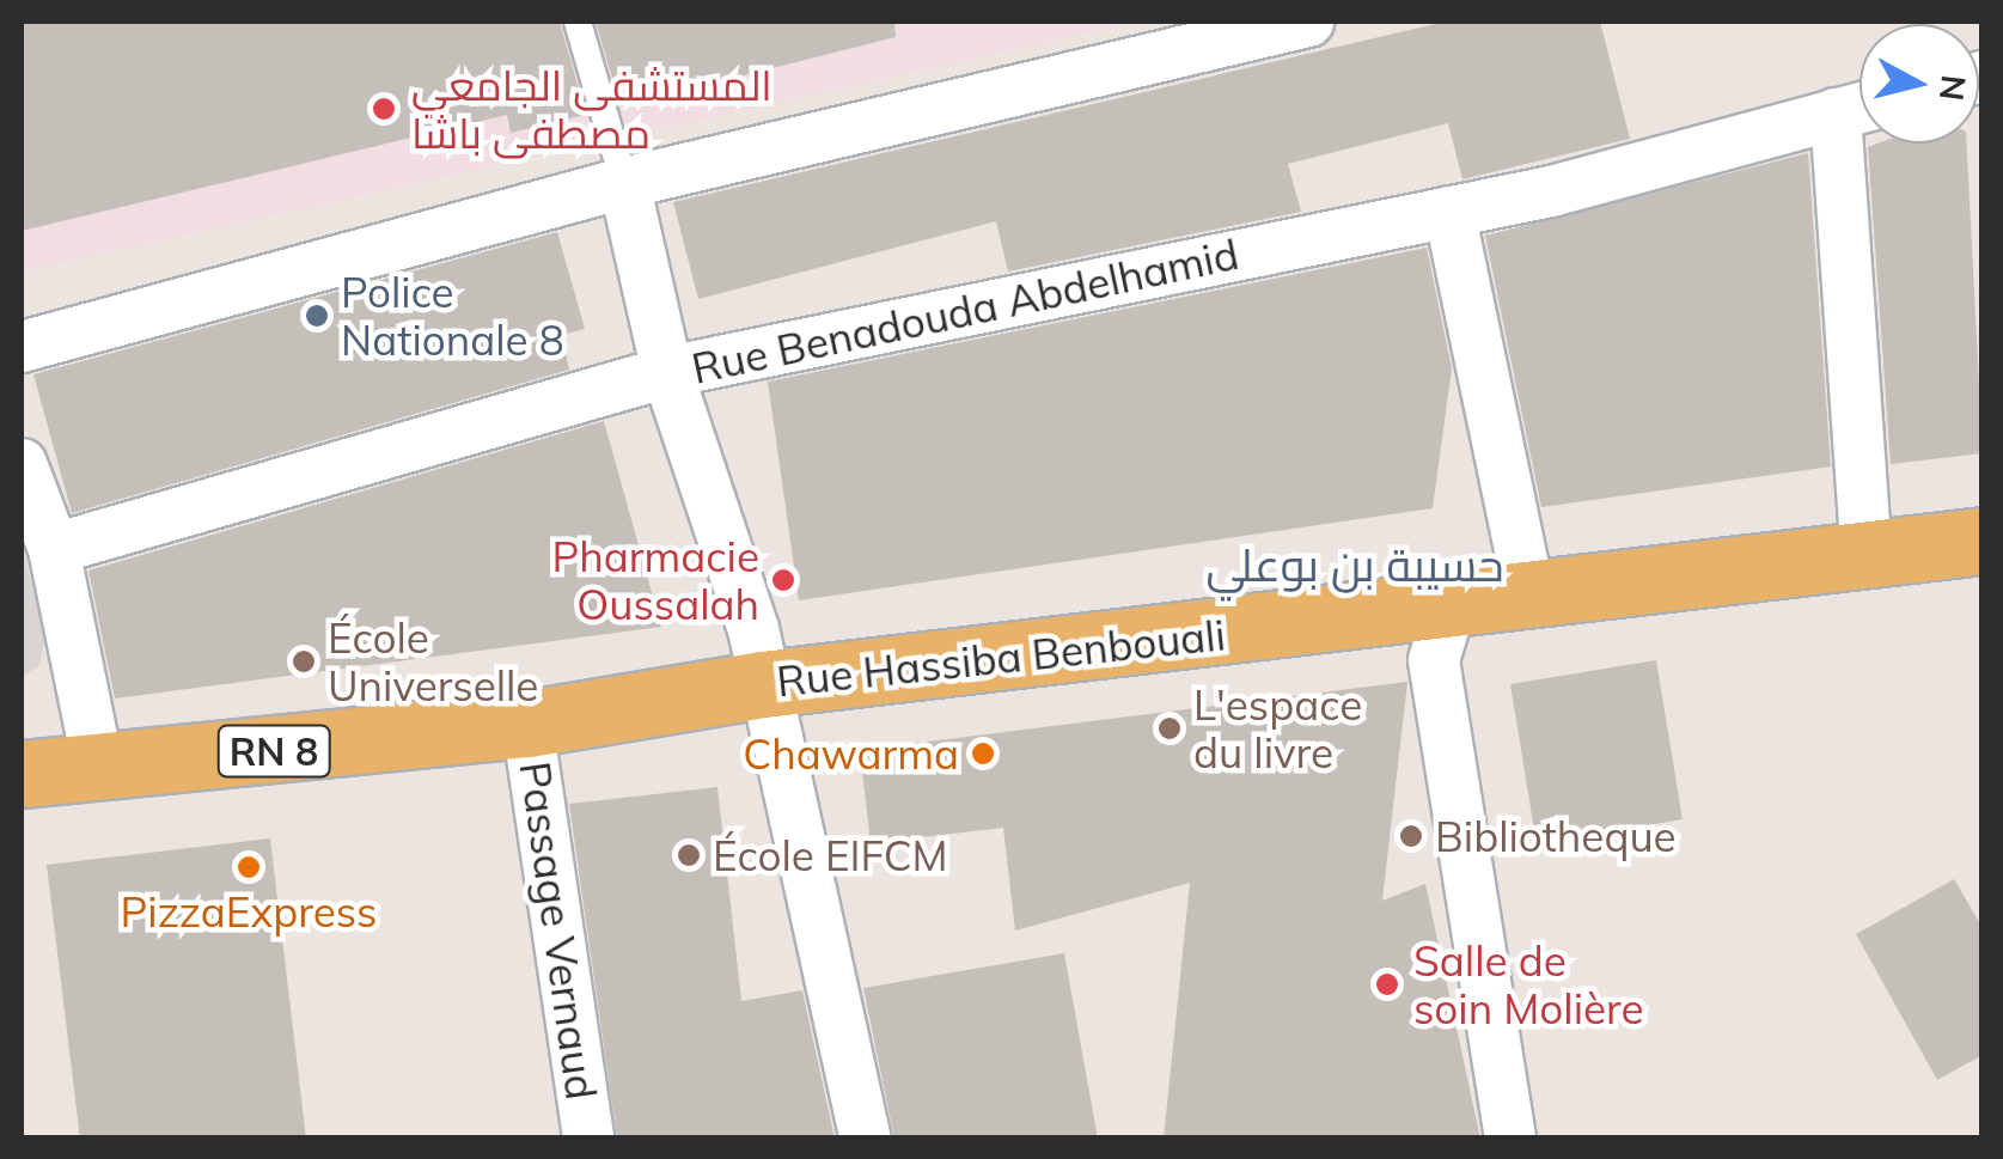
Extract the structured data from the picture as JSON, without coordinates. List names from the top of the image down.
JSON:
{
  "streets": {
    "main road": ["Rue Hassiba Benbouali", "RN 8"],
    "street": ["Rue Benadouda Abdelhamid", "Passage Vernaud"]
  },
  "crossings": [
    ["Rue Hassiba Benbouali", "Passage Vernaud"]
  ],
  "districts": ["حسيبة بن بوعلي"],
  "places": [
    "المستشفى الجامعي مصطفى باشا",
    "Police Nationale 8",
    "Pharmacie Oussalah",
    "École Universelle",
    "L'espace du livre",
    "Chawarma",
    "Bibliotheque",
    "École EIFCM",
    "PizzaExpress",
    "Salle de soin Molière"
  ],
  "north": "right"
}
